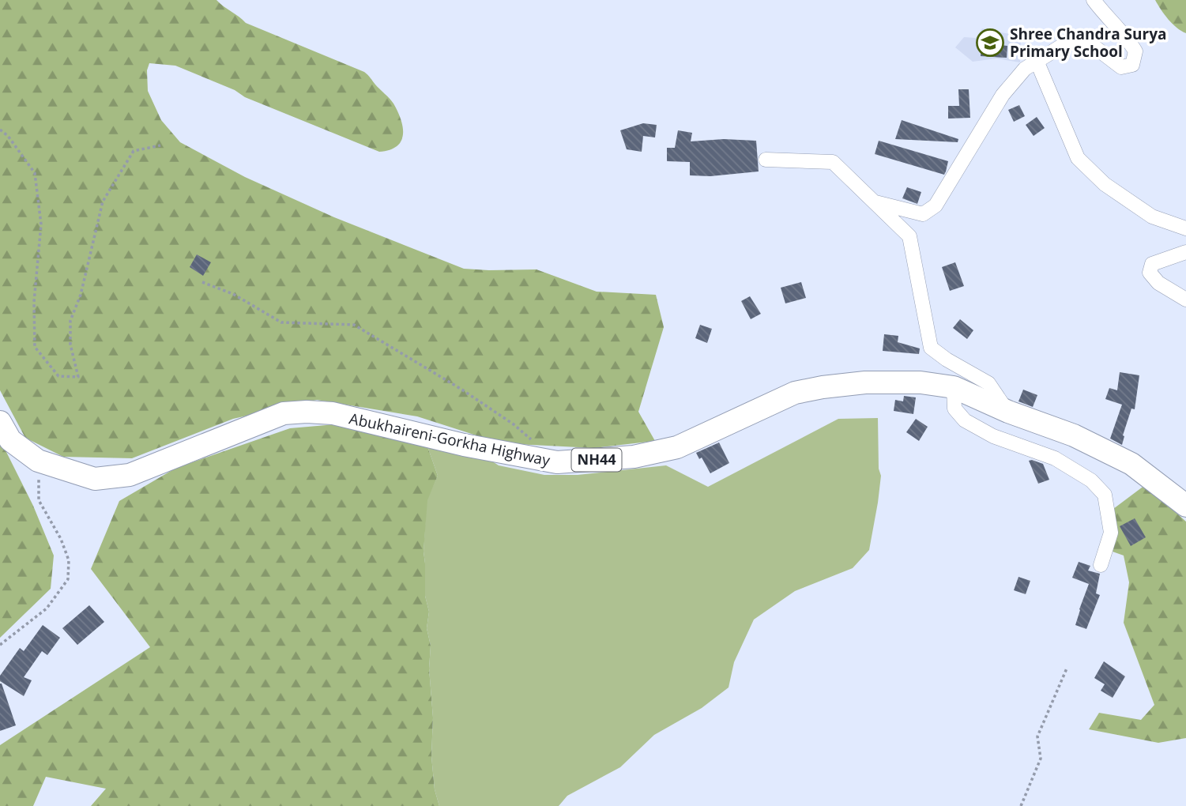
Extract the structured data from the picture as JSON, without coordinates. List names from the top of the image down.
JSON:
{
  "streets": {
    "main road": ["Abukhaireni-Gorkha Highway", "NH44"]
  },
  "places": {
    "school or university": ["Shree Chandra Surya Primary School"]
  }
}
